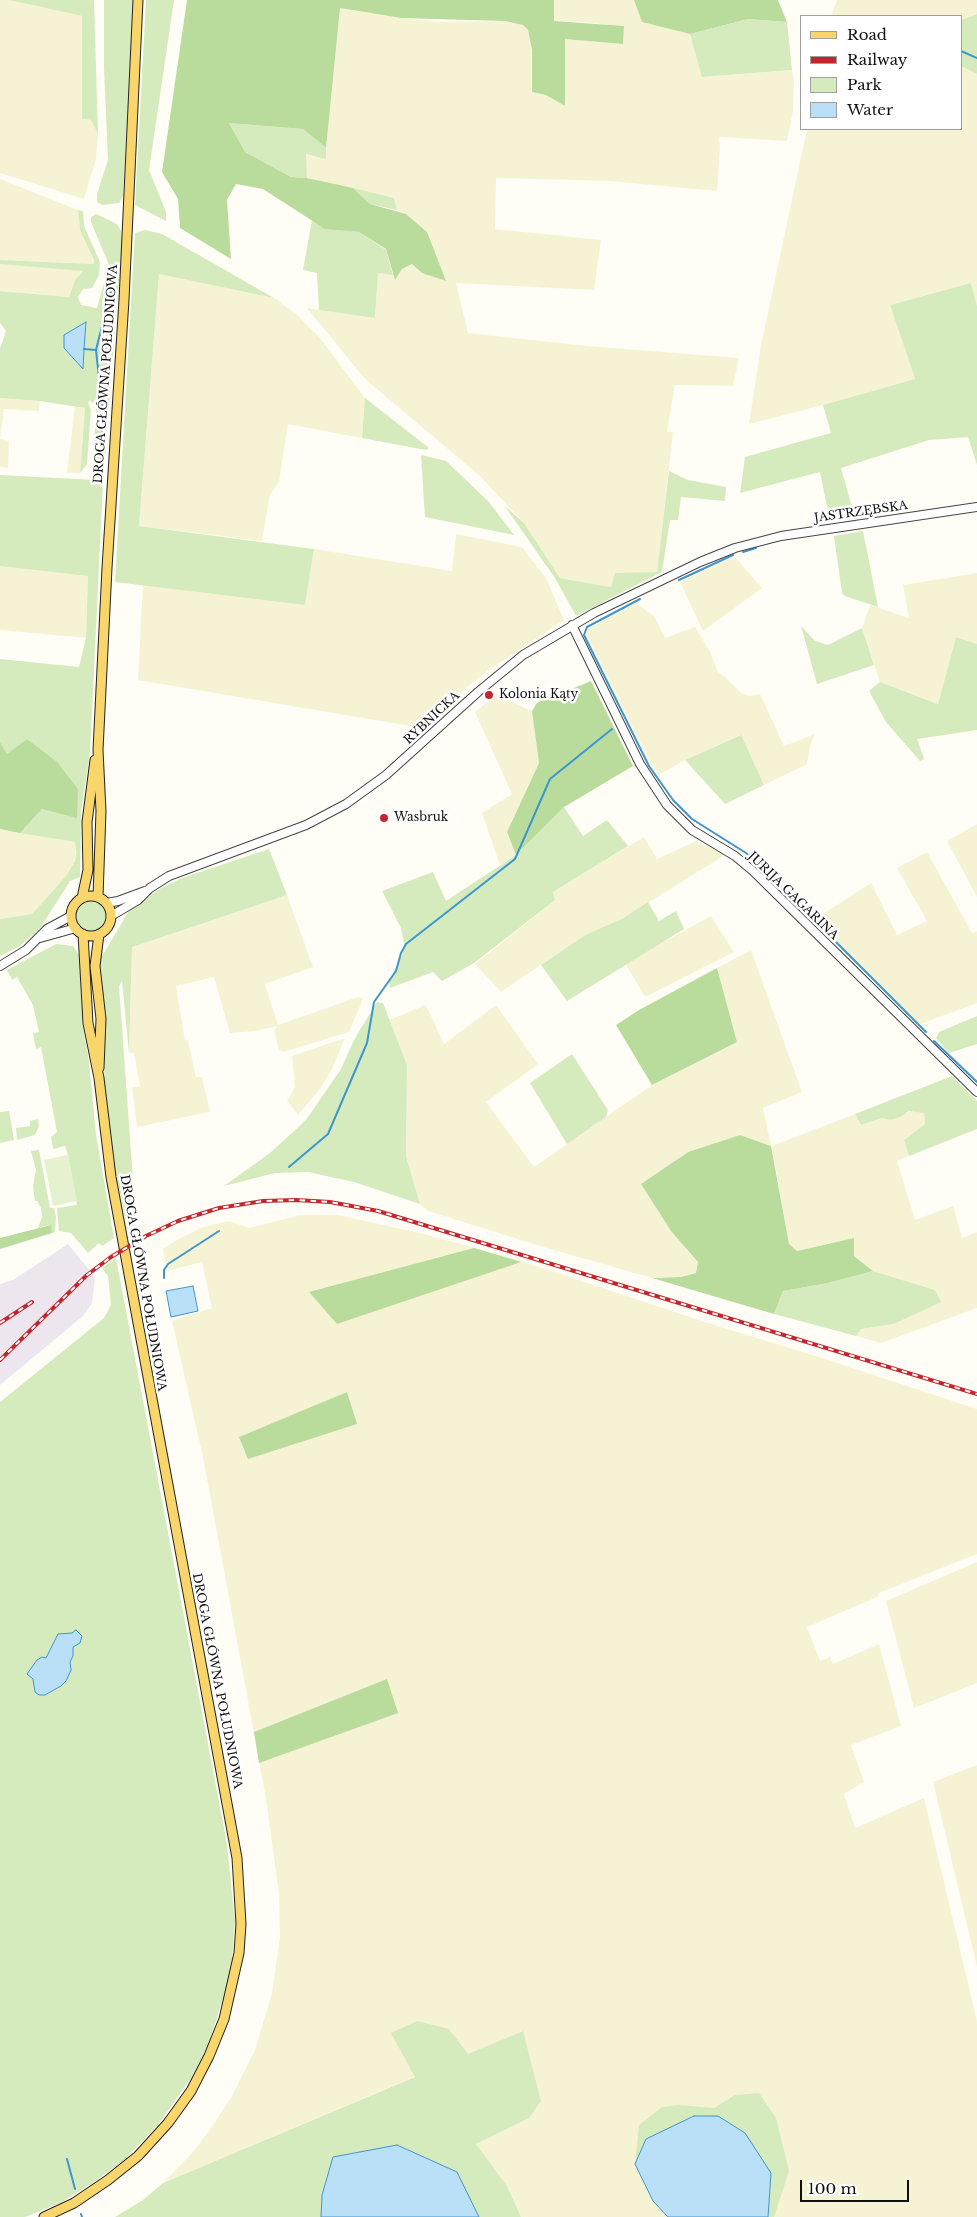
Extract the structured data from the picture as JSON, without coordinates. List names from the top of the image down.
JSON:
{
  "streets": {
    "main road": ["DROGA GŁÓWNA POŁUDNIOWA"],
    "street": ["JASTRZĘBSKA", "RYBNICKA", "JURIJA GAGARINA"]
  },
  "crossings": [
    ["DROGA GŁÓWNA POŁUDNIOWA", "RYBNICKA"],
    ["JASTRZĘBSKA", "RYBNICKA"],
    ["RYBNICKA", "JURIJA GAGARINA"]
  ],
  "places": ["Kolonia Kąty", "Wasbruk"],
  "legend": [
    "Road",
    "Railway",
    "Park",
    "Water"
  ],
  "scale_bar": "100 m"
}
